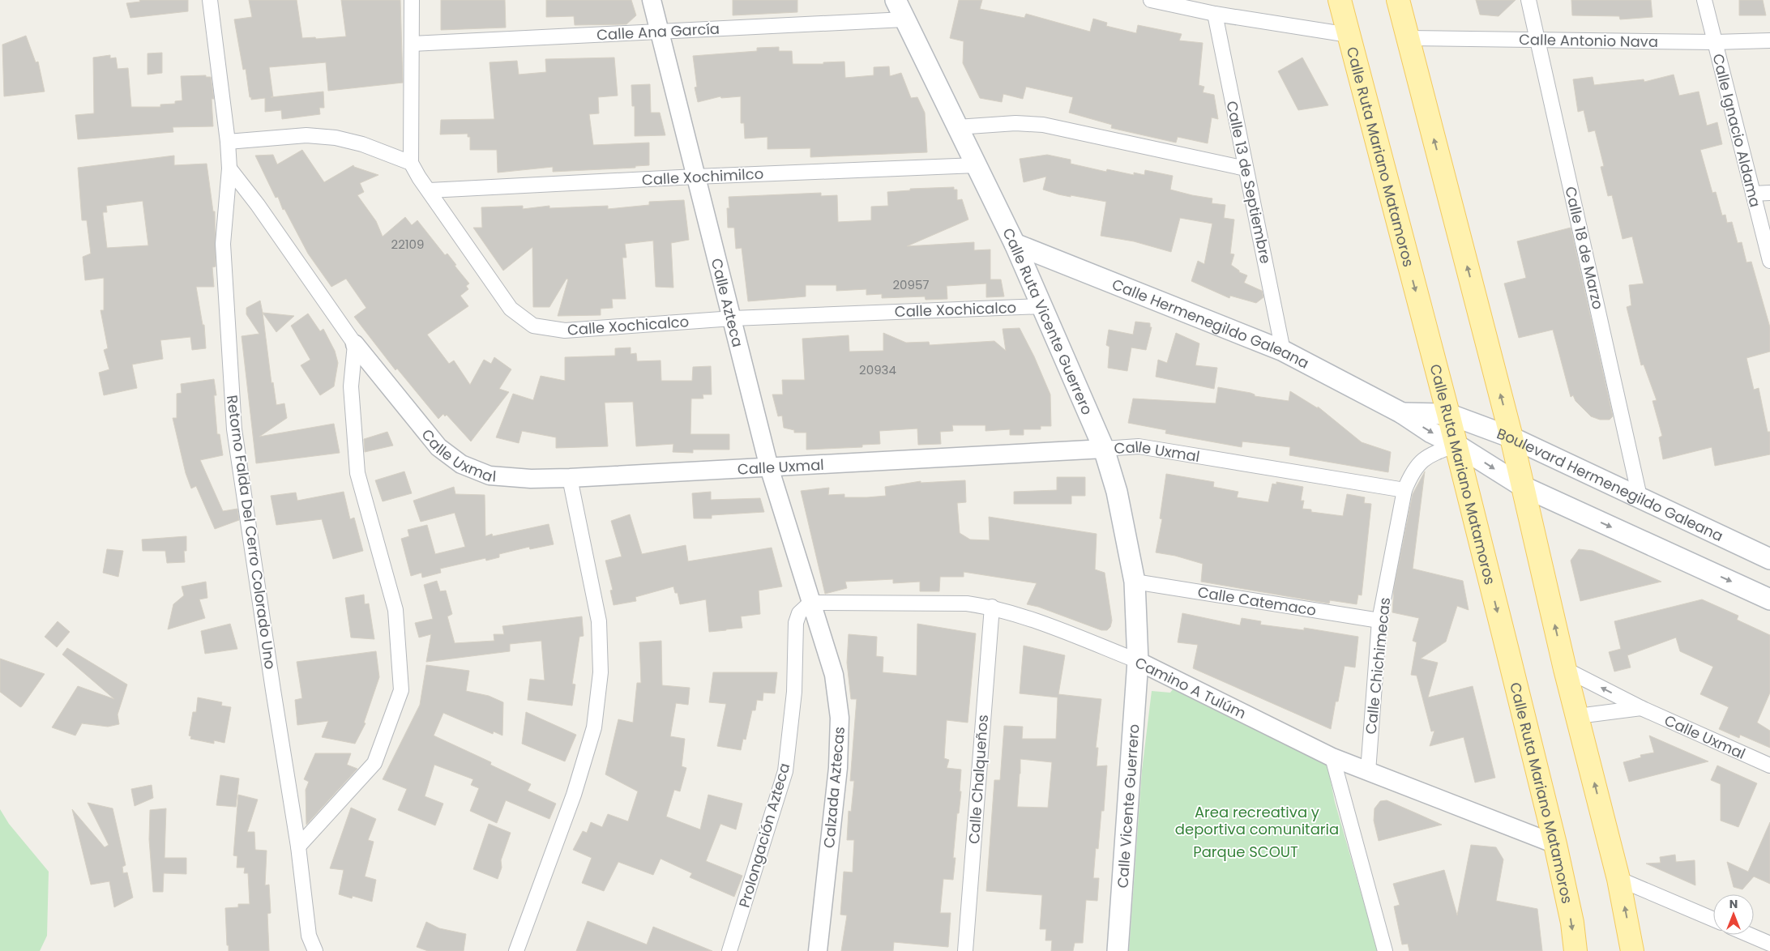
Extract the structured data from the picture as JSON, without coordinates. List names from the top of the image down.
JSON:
{
  "streets": {
    "main road": [
      "Calle Ruta Mariano Matamoros",
      "Calle Ruta Vicente Guerrero",
      "Calle Hermenegildo Galeana",
      "Boulevard Hermenegildo Galeana",
      "Calle Vicente Guerrero"
    ],
    "street": [
      "Calle Ana García",
      "Calle Antonio Nava",
      "Calle Ignacio Aldama",
      "Calle Xochimilco",
      "Calle 13 de Septiembre",
      "Calle 18 de Marzo",
      "Calle Azteca",
      "Calle Xochicalco",
      "Calle Uxmal",
      "Retorno Falda Del Cerro Colorado Uno",
      "Calle Catemaco",
      "Calle Chichimecas",
      "Camino A Tulúm",
      "Calle Chalqueños",
      "Calzada Aztecas",
      "Prolongación Azteca"
    ]
  },
  "crossings": [
    ["Calle Ana García", "Calle Azteca"],
    ["Calle Ana García", "Calle Ruta Vicente Guerrero"],
    ["Calle Antonio Nava", "Calle Ignacio Aldama"],
    ["Calle Antonio Nava", "Calle 18 de Marzo"],
    ["Calle Ruta Mariano Matamoros", "Calle Hermenegildo Galeana"],
    ["Calle Ruta Mariano Matamoros", "Boulevard Hermenegildo Galeana"],
    ["Calle Ruta Mariano Matamoros", "Camino A Tulúm"],
    ["Calle Xochimilco", "Calle Azteca"],
    ["Calle Xochimilco", "Calle Xochicalco"],
    ["Calle Xochimilco", "Calle Ruta Vicente Guerrero"],
    ["Calle 13 de Septiembre", "Calle Hermenegildo Galeana"],
    ["Calle 18 de Marzo", "Boulevard Hermenegildo Galeana"],
    ["Calle Azteca", "Calle Xochicalco"],
    ["Calle Azteca", "Calle Uxmal"],
    ["Calle Azteca", "Camino A Tulúm"],
    ["Calle Azteca", "Calzada Aztecas"],
    ["Calle Azteca", "Prolongación Azteca"],
    ["Calle Xochicalco", "Calle Ruta Vicente Guerrero"],
    ["Calle Ruta Vicente Guerrero", "Calle Hermenegildo Galeana"],
    ["Calle Ruta Vicente Guerrero", "Calle Uxmal"],
    ["Calle Ruta Vicente Guerrero", "Calle Catemaco"],
    ["Calle Ruta Vicente Guerrero", "Camino A Tulúm"],
    ["Calle Ruta Vicente Guerrero", "Calle Vicente Guerrero"],
    ["Calle Hermenegildo Galeana", "Boulevard Hermenegildo Galeana"],
    ["Calle Uxmal", "Retorno Falda Del Cerro Colorado Uno"],
    ["Calle Uxmal", "Calle Chichimecas"],
    ["Calle Catemaco", "Calle Chichimecas"],
    ["Calle Chichimecas", "Camino A Tulúm"],
    ["Camino A Tulúm", "Calle Chalqueños"],
    ["Camino A Tulúm", "Calzada Aztecas"],
    ["Camino A Tulúm", "Calle Vicente Guerrero"],
    ["Camino A Tulúm", "Prolongación Azteca"],
    ["Calzada Aztecas", "Prolongación Azteca"]
  ],
  "parks": ["Area recreativa y deportiva comunitaria", "Parque SCOUT"],
  "house_numbers": ["22109", "20957", "20934"],
  "north": "top"
}
